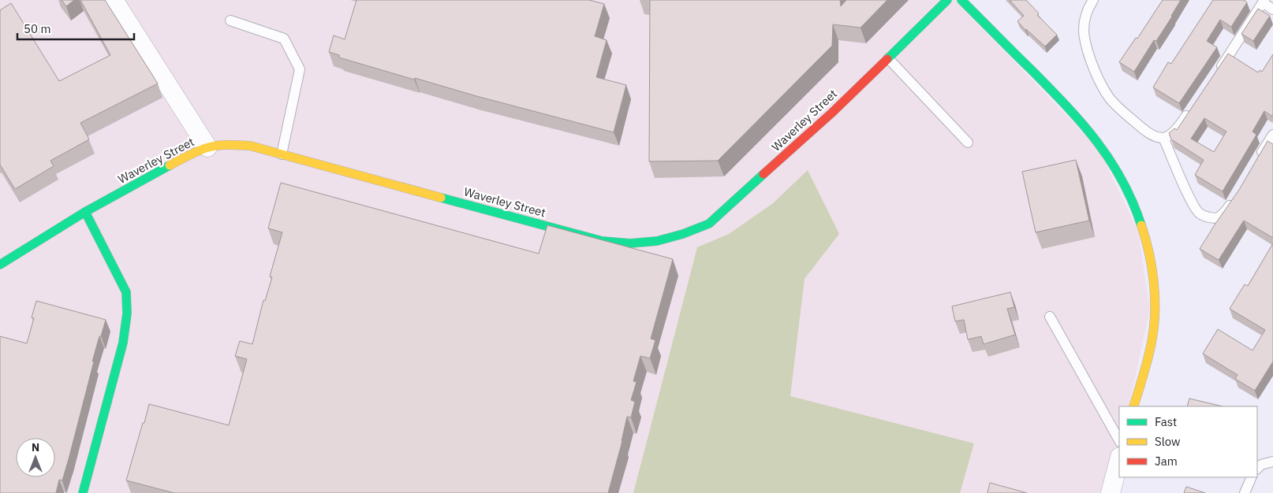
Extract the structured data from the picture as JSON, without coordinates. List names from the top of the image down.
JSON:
{
  "streets": {
    "street": ["Waverley Street"]
  },
  "legend": ["Fast", "Slow", "Jam"],
  "scale_bar": "50 m",
  "north": "top"
}
